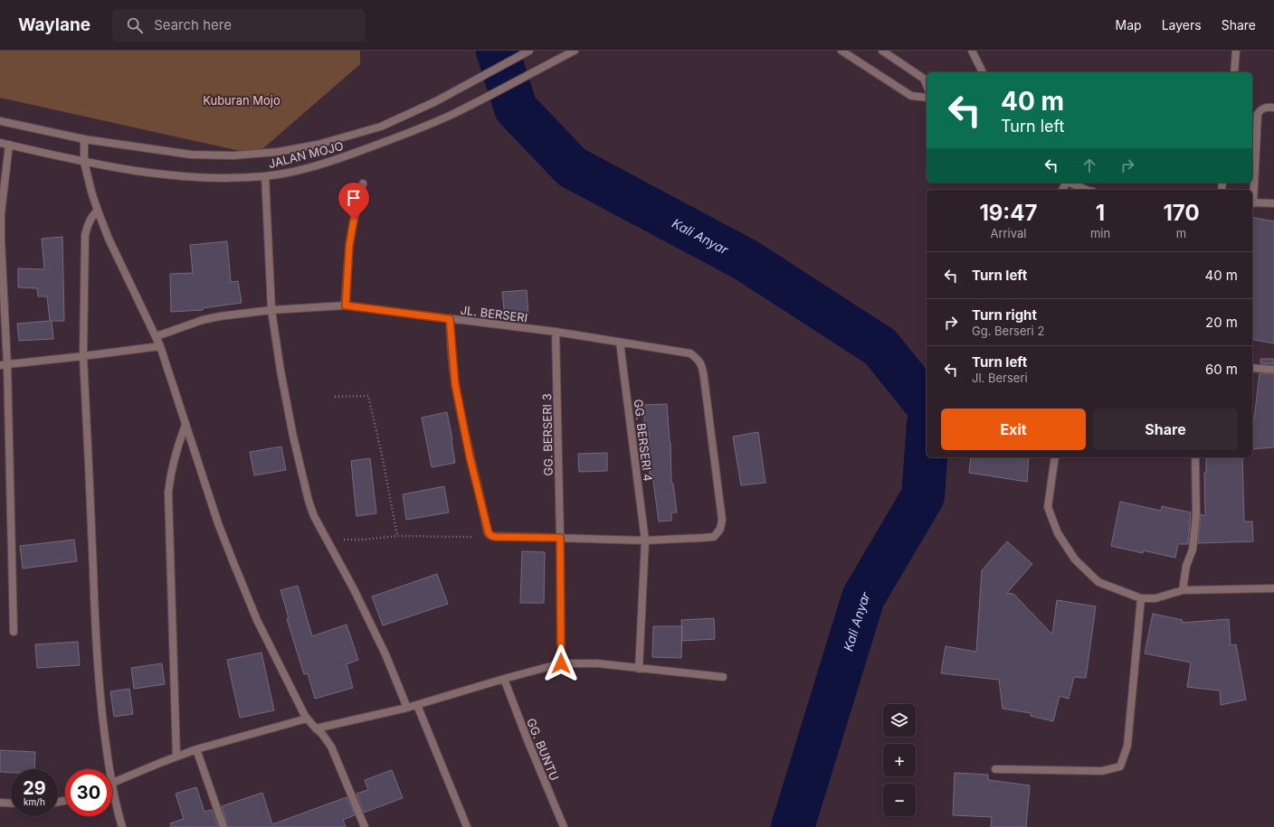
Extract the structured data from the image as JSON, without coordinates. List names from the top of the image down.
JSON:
{
  "streets": {
    "street": [
      "JALAN MOJO",
      "JL. BERSERI",
      "GG. BERSERI 3",
      "GG. BERSERI 4",
      "GG. BUNTU"
    ]
  },
  "crossings": [
    ["JL. BERSERI", "GG. BERSERI 3"],
    ["JL. BERSERI", "GG. BERSERI 4"]
  ],
  "water": ["Kali Anyar"],
  "parks": ["Kuburan Mojo"],
  "page": {
    "header": "Waylane",
    "search": "Search here",
    "nav": ["Map", "Layers", "Share"],
    "turn": ["40 m", "Turn left"],
    "eta": [
      "19:47",
      "Arrival",
      "1",
      "min",
      "170",
      "m"
    ],
    "list": [
      {
        "name": "Turn left",
        "value": "40 m"
      },
      {
        "name": "Turn right",
        "note": "Gg. Berseri 2",
        "value": "20 m"
      },
      {
        "name": "Turn left",
        "note": "Jl. Berseri",
        "value": "60 m"
      }
    ],
    "buttons": ["Exit", "Share"],
    "map_buttons": ["+", "−"],
    "speed": "29 km/h",
    "limit": "30"
  }
}
